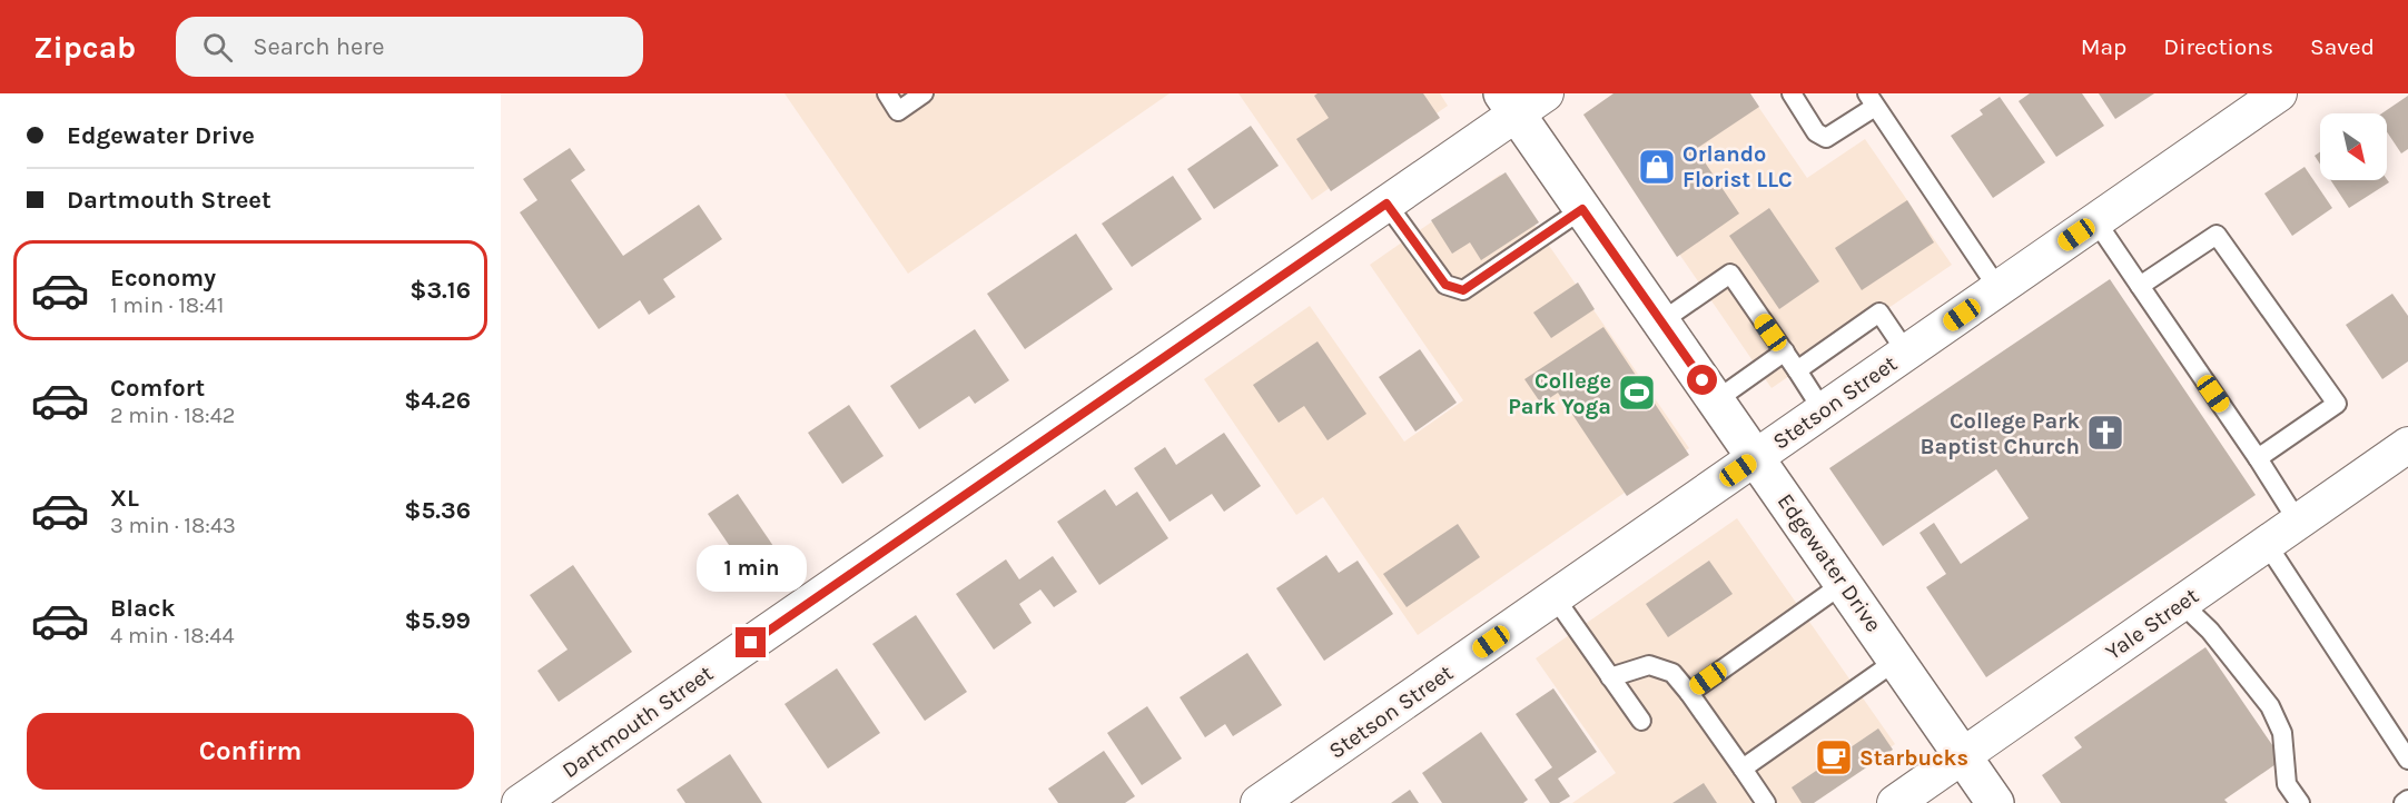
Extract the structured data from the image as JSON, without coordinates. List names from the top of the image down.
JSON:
{
  "streets": {
    "street": [
      "Stetson Street",
      "Edgewater Drive",
      "Yale Street",
      "Dartmouth Street"
    ]
  },
  "crossings": [
    ["Stetson Street", "Edgewater Drive"],
    ["Edgewater Drive", "Yale Street"],
    ["Edgewater Drive", "Dartmouth Street"]
  ],
  "places": {
    "shop": ["Orlando Florist LLC"],
    "sports": ["College Park Yoga"],
    "church": ["College Park Baptist Church"],
    "cafe": ["Starbucks"]
  },
  "north": "bottom right",
  "page": {
    "header": "Zipcab",
    "search": "Search here",
    "nav": ["Map", "Directions", "Saved"],
    "banner": ["Edgewater Drive", "Dartmouth Street"],
    "list": [
      {
        "name": "Economy",
        "note": "1 min · 18:41",
        "value": "$3.16"
      },
      {
        "name": "Comfort",
        "note": "2 min · 18:42",
        "value": "$4.26"
      },
      {
        "name": "XL",
        "note": "3 min · 18:43",
        "value": "$5.36"
      },
      {
        "name": "Black",
        "note": "4 min · 18:44",
        "value": "$5.99"
      }
    ],
    "bubble": "1 min",
    "buttons": "Confirm"
  }
}
